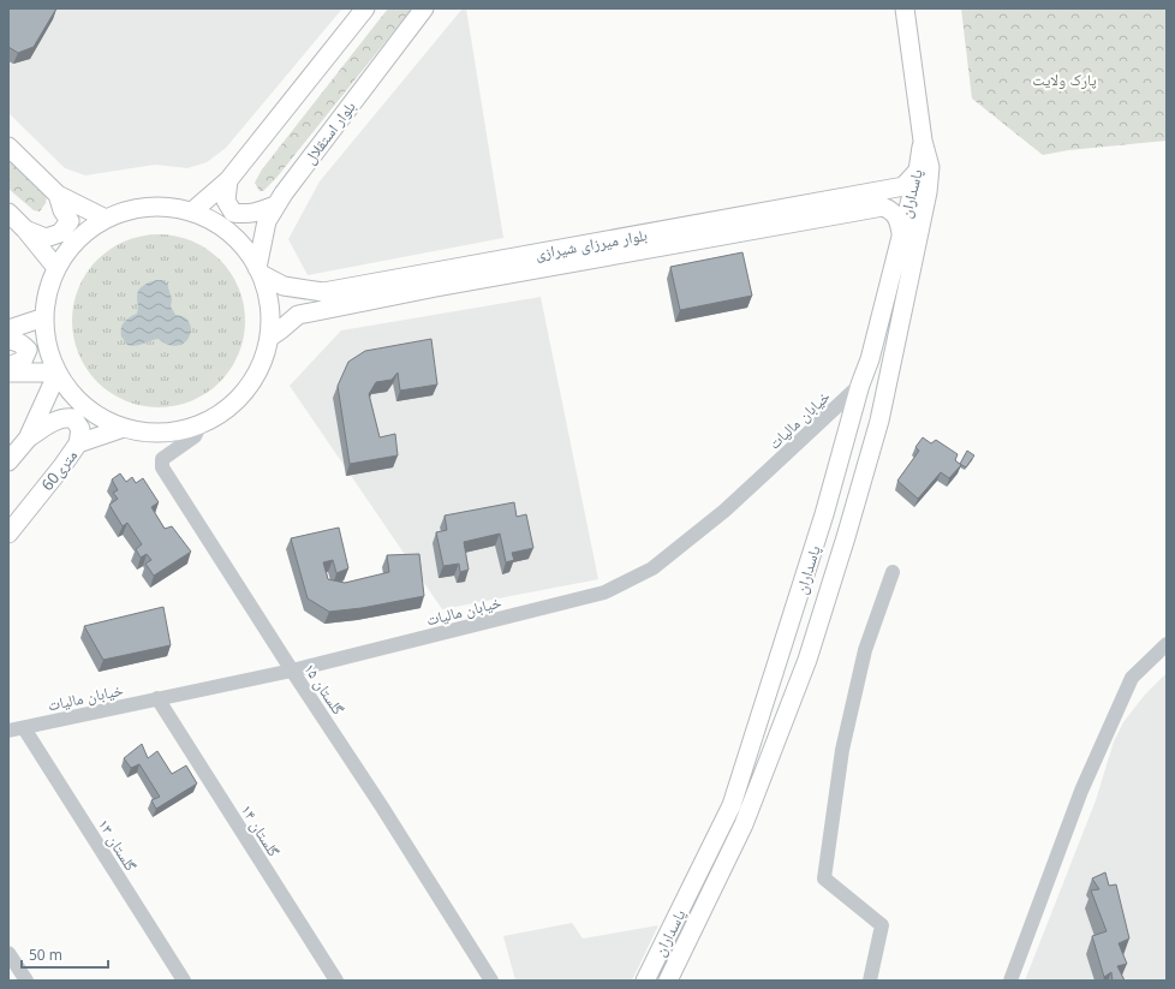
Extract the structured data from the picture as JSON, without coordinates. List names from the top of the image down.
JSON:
{
  "streets": {
    "main road": [
      "بلوار استقلال",
      "پاسداران",
      "بلوار میرزای شیرازی",
      "60متری"
    ],
    "street": [
      "خیابان مالیات",
      "گلستان ۱۵",
      "گلستان ۱۴",
      "گلستان ۱۳"
    ]
  },
  "crossings": [
    ["بلوار استقلال", "بلوار میرزای شیرازی"],
    ["پاسداران", "بلوار میرزای شیرازی"],
    ["پاسداران", "خیابان مالیات"],
    ["خیابان مالیات", "گلستان ۱۵"],
    ["خیابان مالیات", "گلستان ۱۴"],
    ["خیابان مالیات", "گلستان ۱۳"]
  ],
  "parks": ["پارک ولایت"],
  "scale_bar": "50 m"
}
